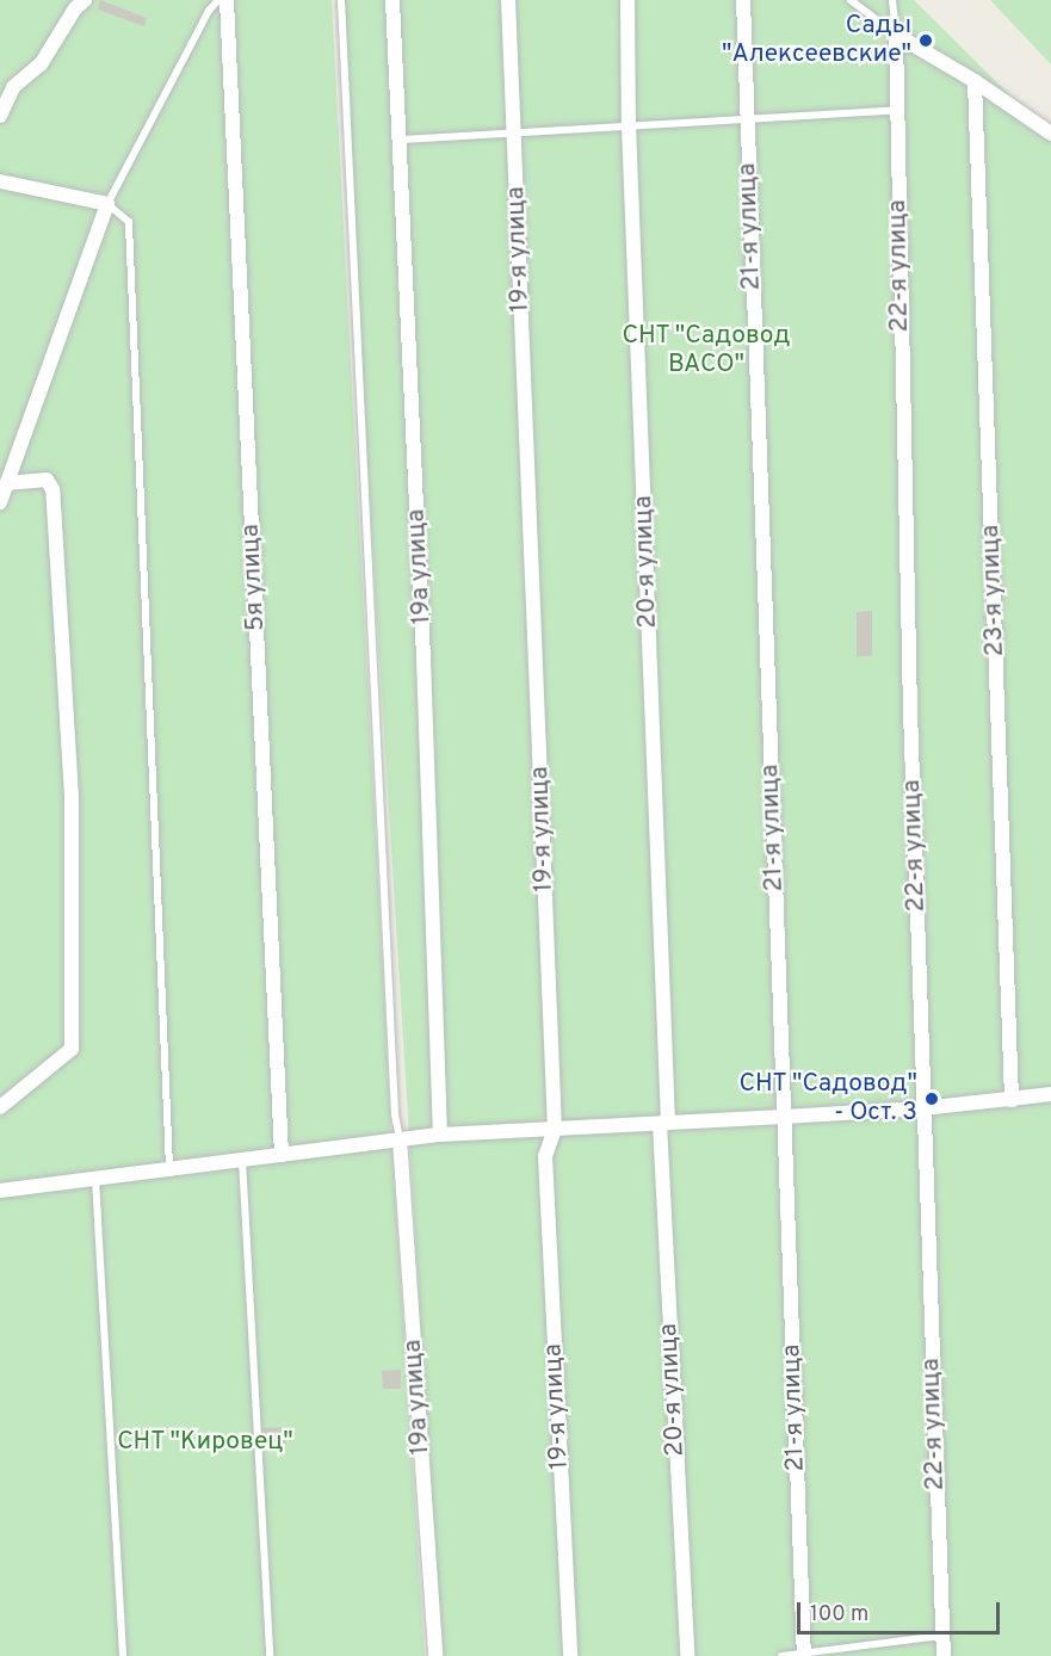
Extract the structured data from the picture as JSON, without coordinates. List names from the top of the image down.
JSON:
{
  "streets": {
    "street": [
      "21-я улица",
      "19-я улица",
      "22-я улица",
      "20-я улица",
      "19а улица",
      "5я улица",
      "23-я улица"
    ]
  },
  "parks": ["СНТ \"Садовод ВАСО\"", "СНТ \"Кировец\""],
  "places": ["Сады \"Алексеевские\"", "СНТ \"Садовод\" - Ост. 3"],
  "scale_bar": "100 m"
}
